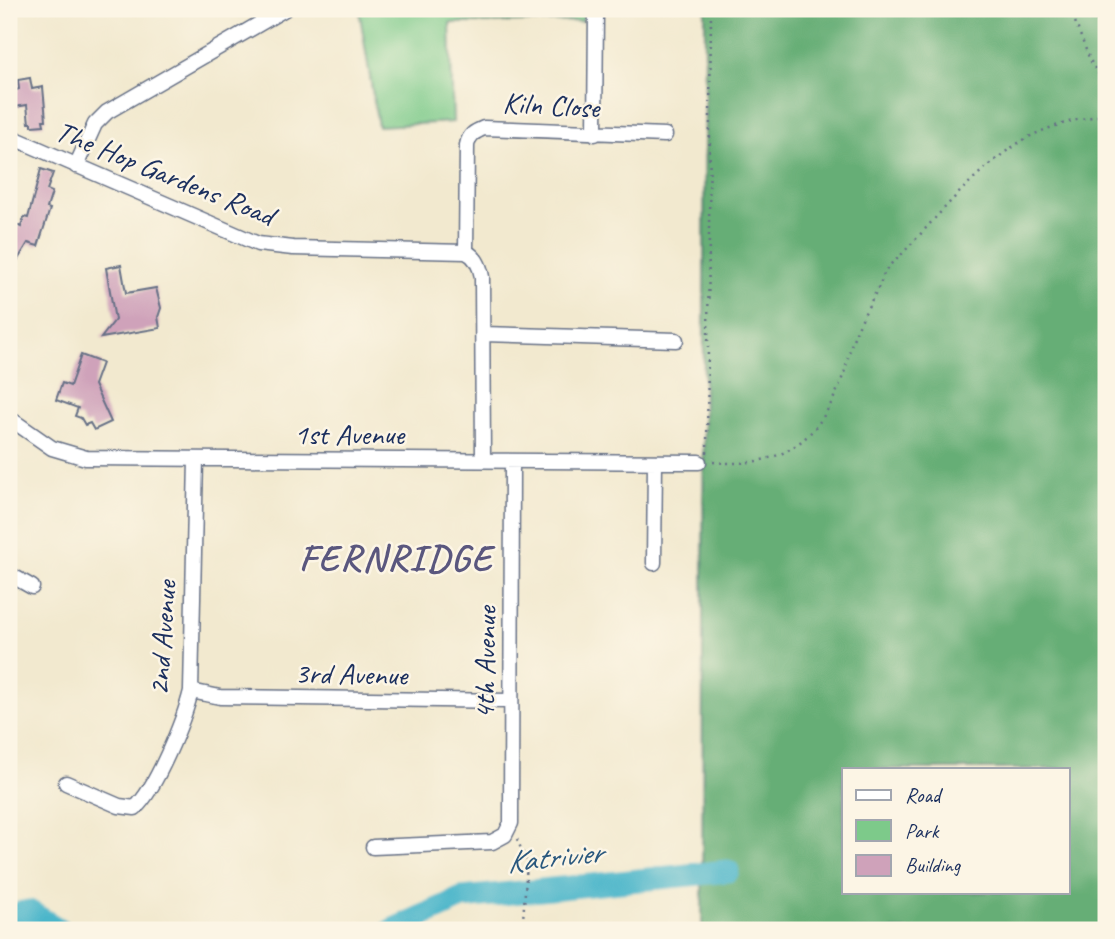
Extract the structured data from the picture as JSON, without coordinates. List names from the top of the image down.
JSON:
{
  "streets": {
    "street": [
      "Kiln Close",
      "The Hop Gardens Road",
      "1st Avenue",
      "2nd Avenue",
      "4th Avenue",
      "3rd Avenue"
    ]
  },
  "crossings": [
    ["Kiln Close", "The Hop Gardens Road"],
    ["1st Avenue", "2nd Avenue"],
    ["1st Avenue", "4th Avenue"],
    ["2nd Avenue", "3rd Avenue"],
    ["4th Avenue", "3rd Avenue"]
  ],
  "districts": ["FERNRIDGE"],
  "water": ["Katrivier"],
  "legend": ["Road", "Park", "Building"]
}
